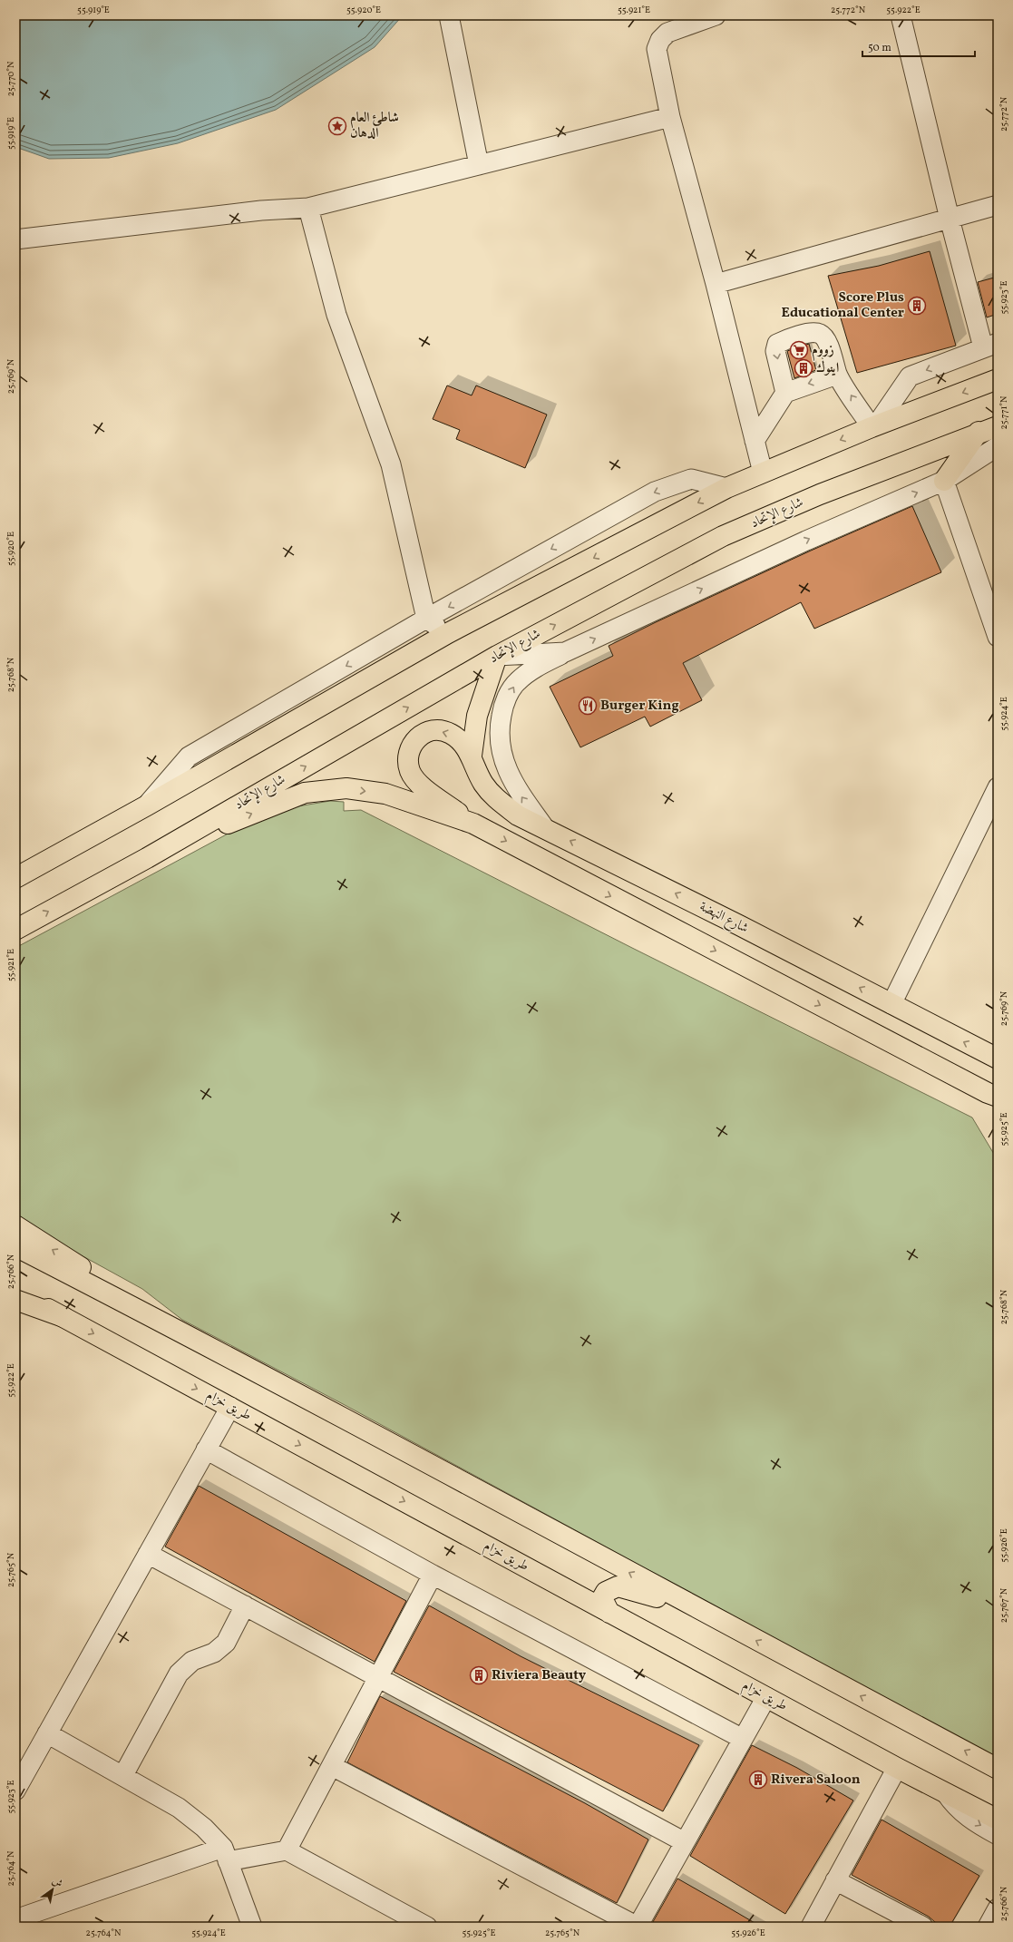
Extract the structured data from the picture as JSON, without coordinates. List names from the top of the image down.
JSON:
{
  "streets": {
    "main road": ["شارع الإتحاد", "شارع النهضة", "طريق خزام"]
  },
  "places": {
    "place": ["شاطئ العام الدهان"],
    "building": [
      "Score Plus Educational Center",
      "اينوك",
      "Riviera Beauty",
      "Rivera Saloon"
    ],
    "supermarket": ["زووم"],
    "restaurant": ["Burger King"]
  },
  "scale_bar": "50 m",
  "north": "top right",
  "coordinates": [
    "55.919°E",
    "55.920°E",
    "55.921°E",
    "25.772°N",
    "55.922°E",
    "25.770°N",
    "55.923°E",
    "25.769°N",
    "25.771°N",
    "25.768°N",
    "55.924°E",
    "55.925°E",
    "25.766°N",
    "55.926°E",
    "25.765°N",
    "25.767°N",
    "25.764°N"
  ]
}
